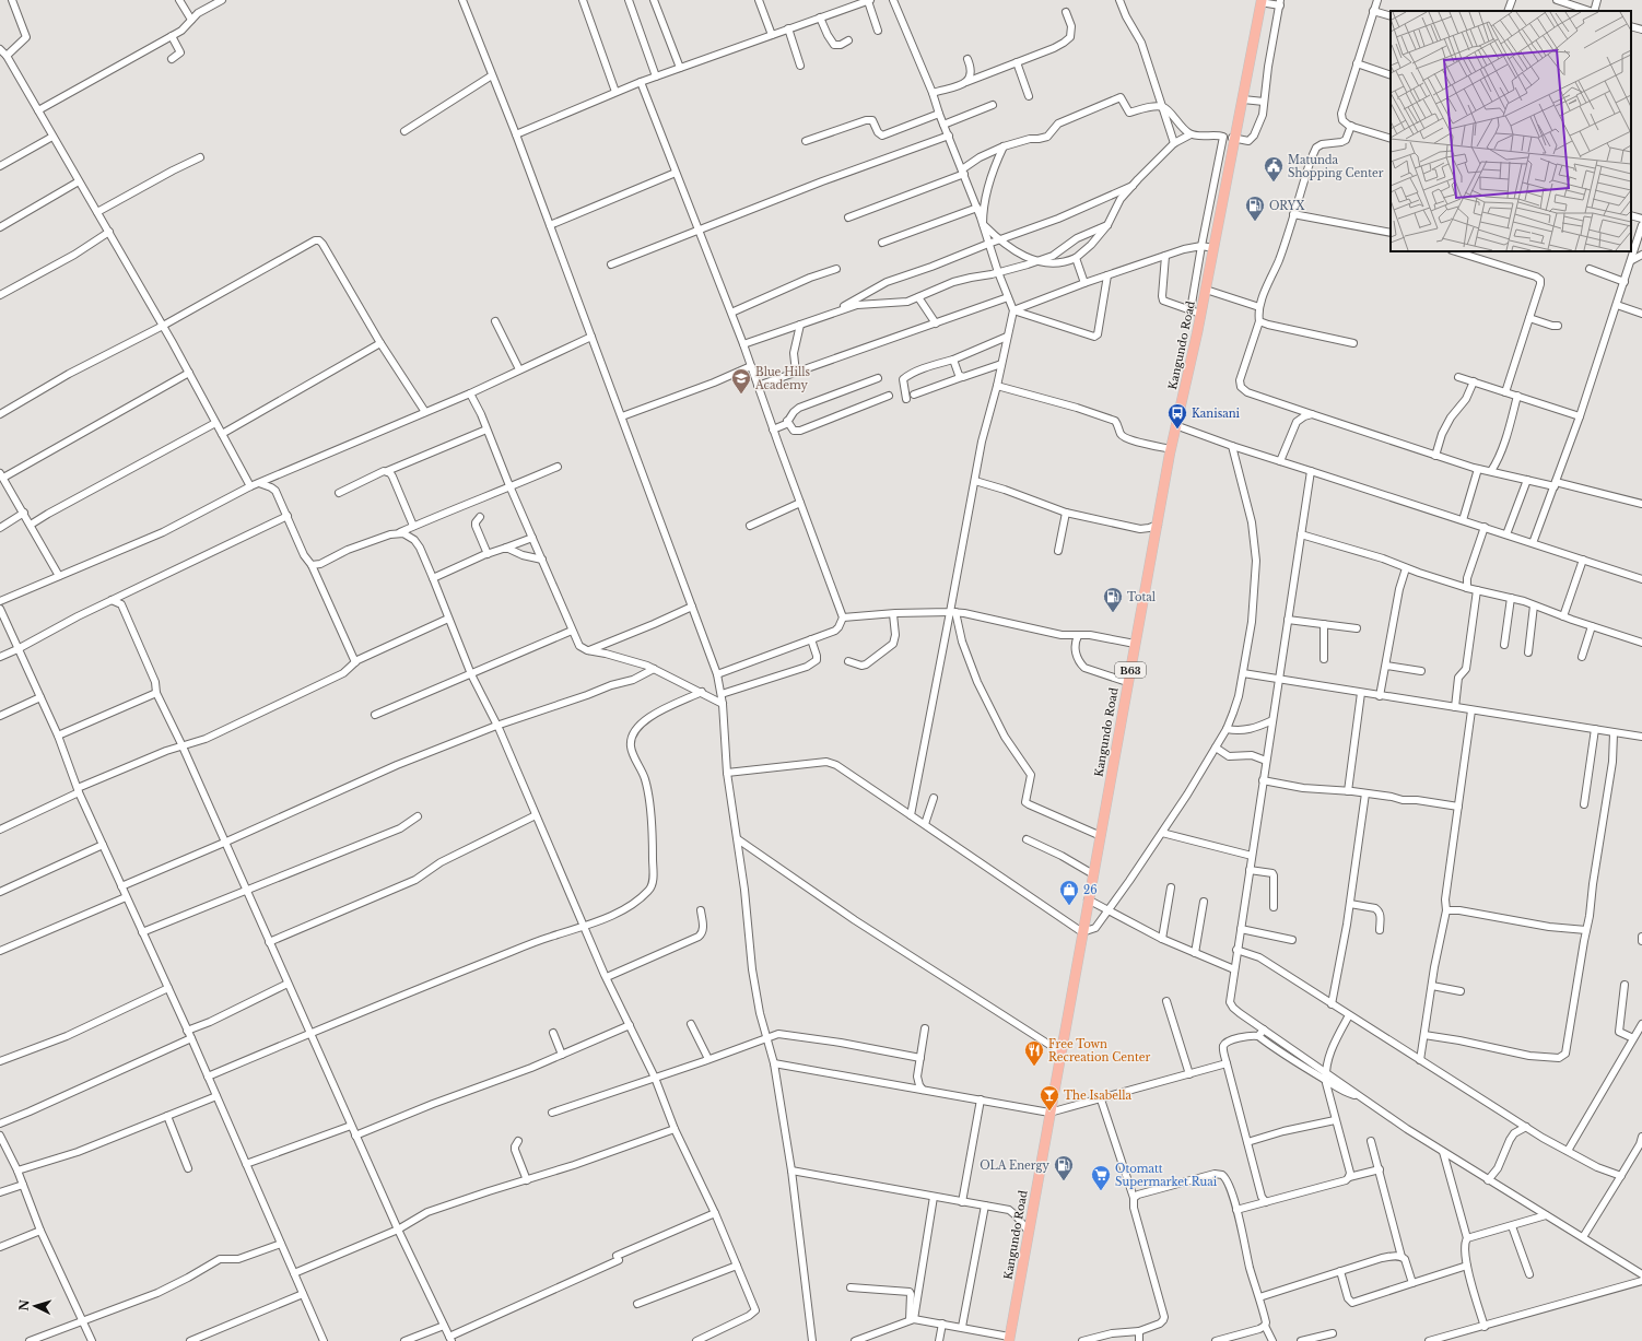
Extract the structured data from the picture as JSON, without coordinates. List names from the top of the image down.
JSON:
{
  "streets": {
    "highway": ["Kangundo Road", "B63"]
  },
  "places": {
    "public building": ["Matunda Shopping Center"],
    "fuel station": ["ORYX", "Total", "OLA Energy"],
    "school or university": ["Blue Hills Academy"],
    "bus stop": ["Kanisani"],
    "shop": ["26"],
    "restaurant": ["Free Town Recreation Center"],
    "bar": ["The Isabella"],
    "supermarket": ["Otomatt Supermarket Ruai"]
  },
  "north": "left"
}
